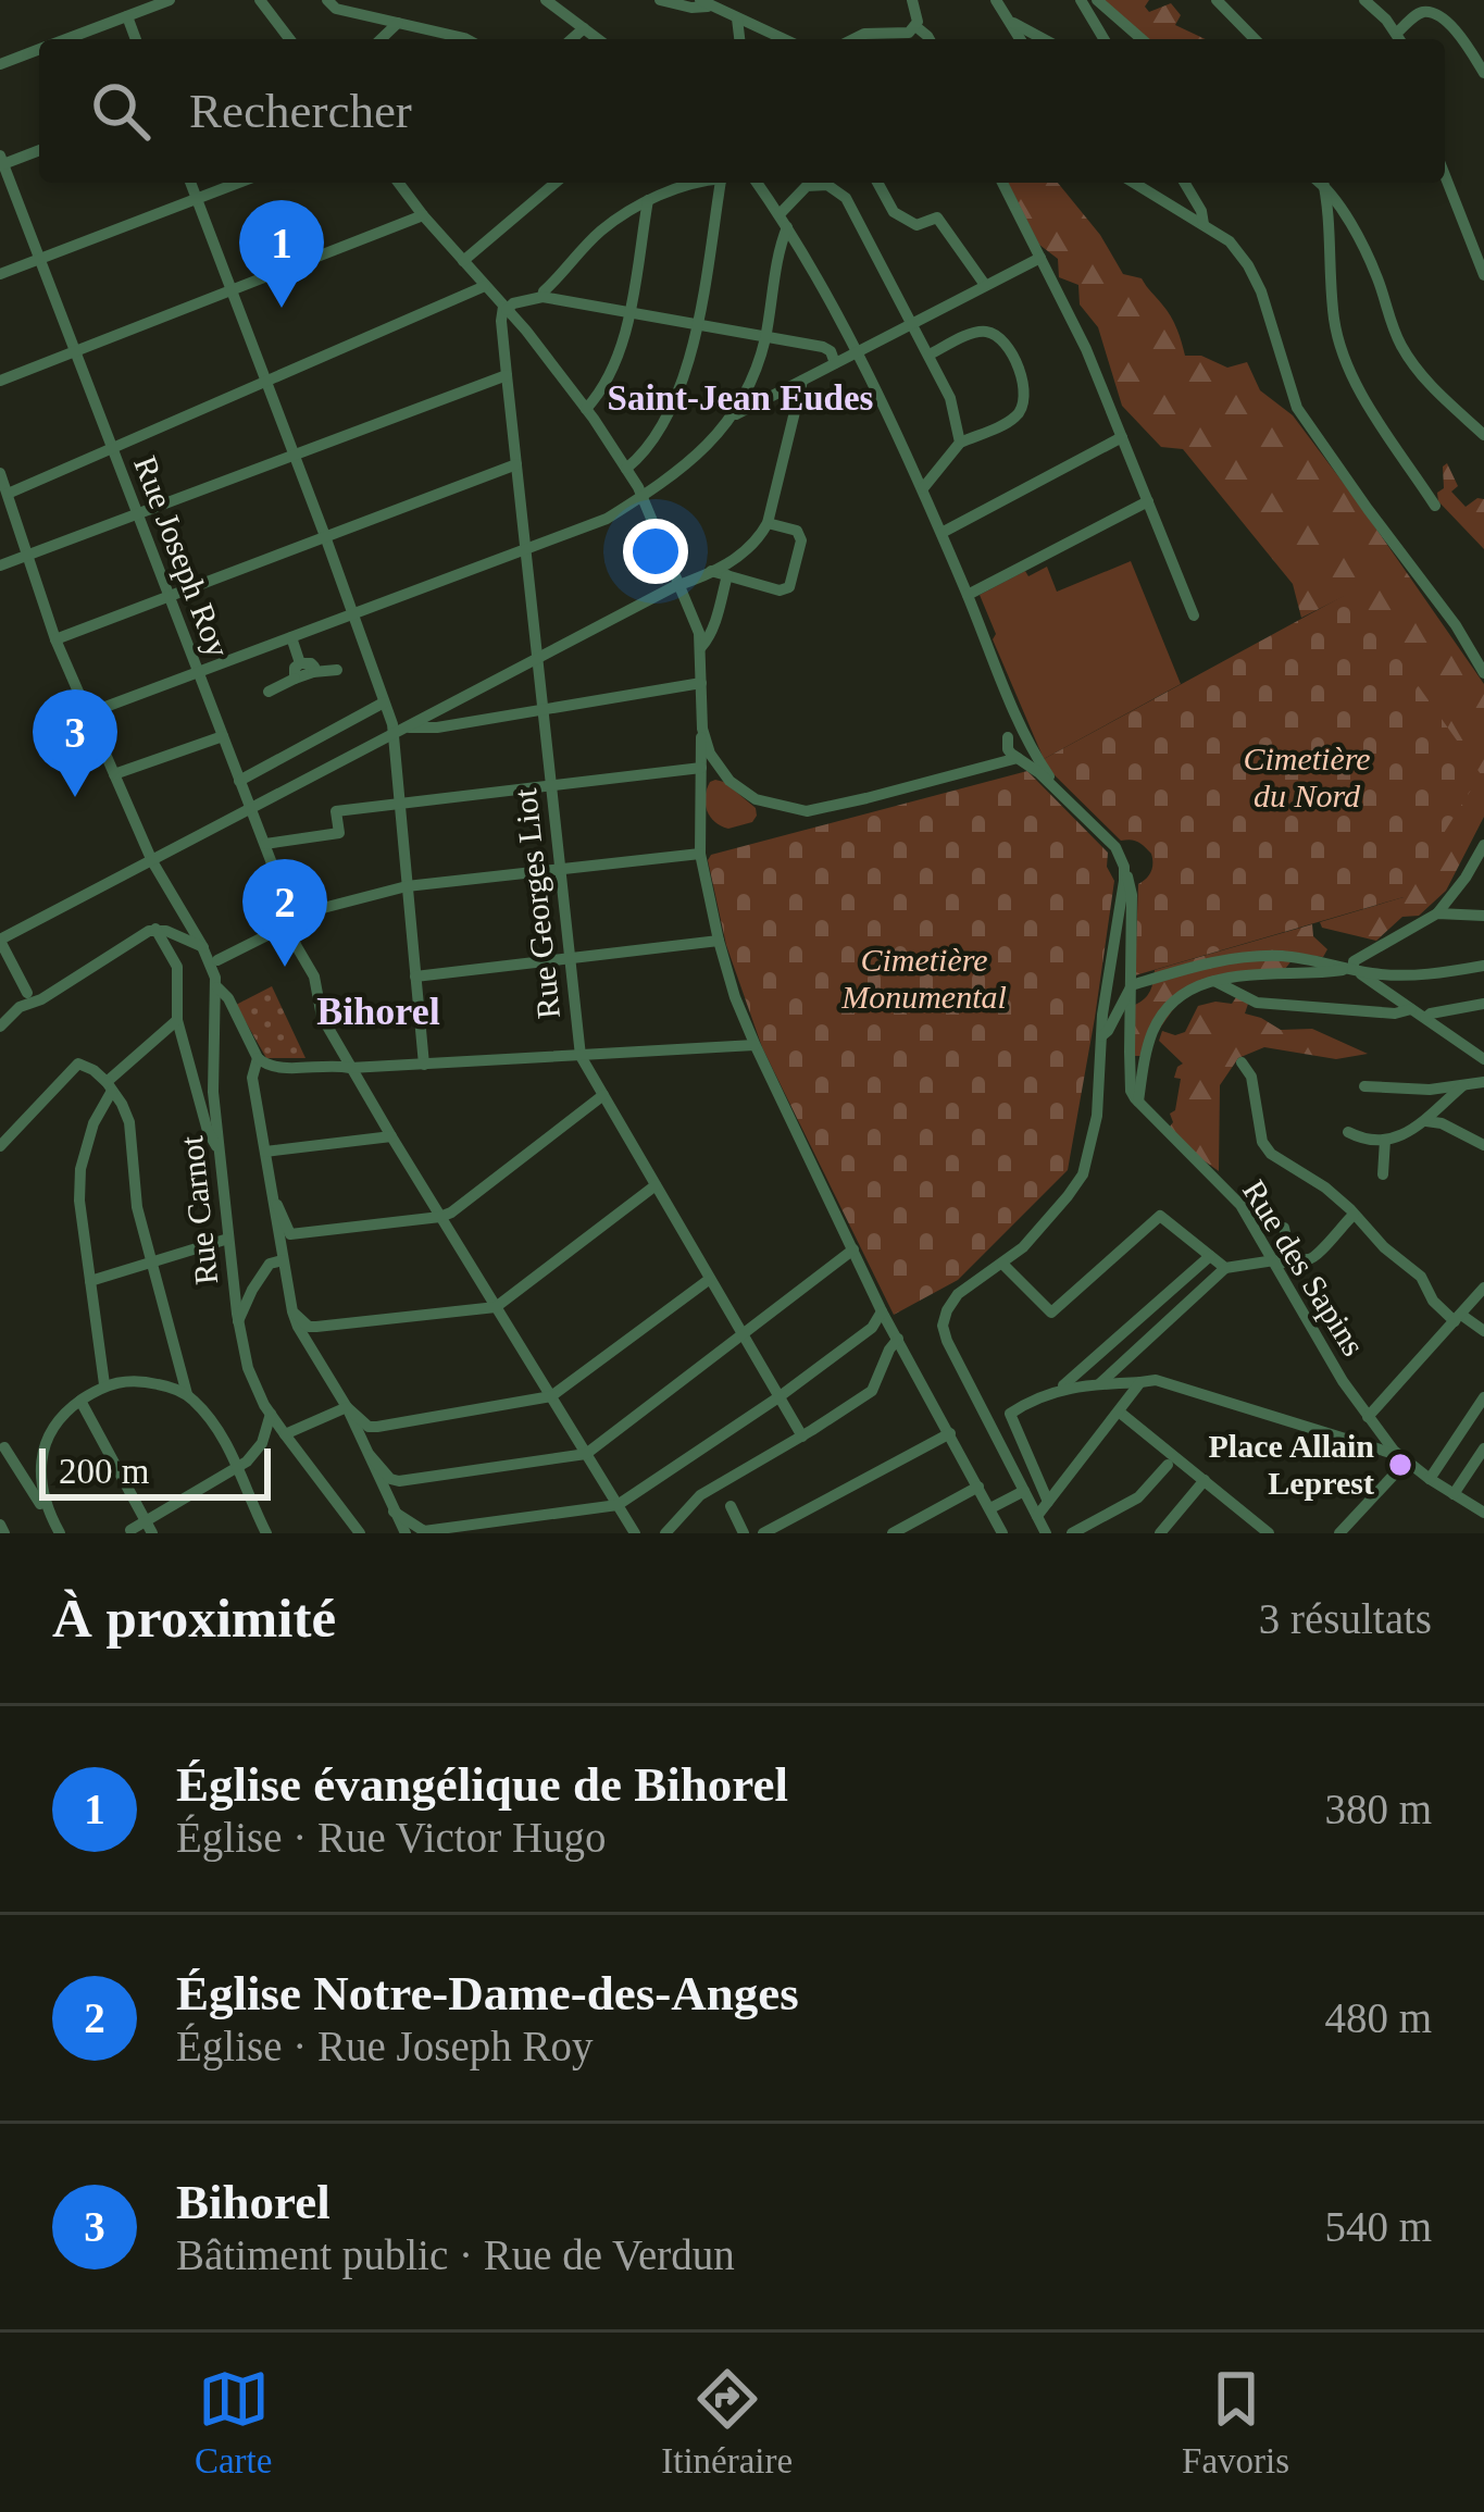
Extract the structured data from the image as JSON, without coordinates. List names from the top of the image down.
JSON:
{
  "streets": {
    "street": [
      "Rue Joseph Roy",
      "Rue Georges Liot",
      "Rue Carnot",
      "Rue des Sapins"
    ]
  },
  "districts": ["Saint-Jean Eudes", "Bihorel"],
  "parks": ["Cimetière du Nord", "Cimetière Monumental"],
  "places": ["Place Allain Leprest"],
  "scale_bar": "200 m",
  "page": {
    "search": "Rechercher",
    "pins": ["1", "3", "2"],
    "scale": "200 m",
    "heading": ["À proximité", "3 résultats"],
    "list": [
      {
        "mark": "1",
        "name": "Église évangélique de Bihorel",
        "note": "Église · Rue Victor Hugo",
        "value": "380 m"
      },
      {
        "mark": "2",
        "name": "Église Notre-Dame-des-Anges",
        "note": "Église · Rue Joseph Roy",
        "value": "480 m"
      },
      {
        "mark": "3",
        "name": "Bihorel",
        "note": "Bâtiment public · Rue de Verdun",
        "value": "540 m"
      }
    ],
    "nav": ["Carte", "Itinéraire", "Favoris"]
  }
}
